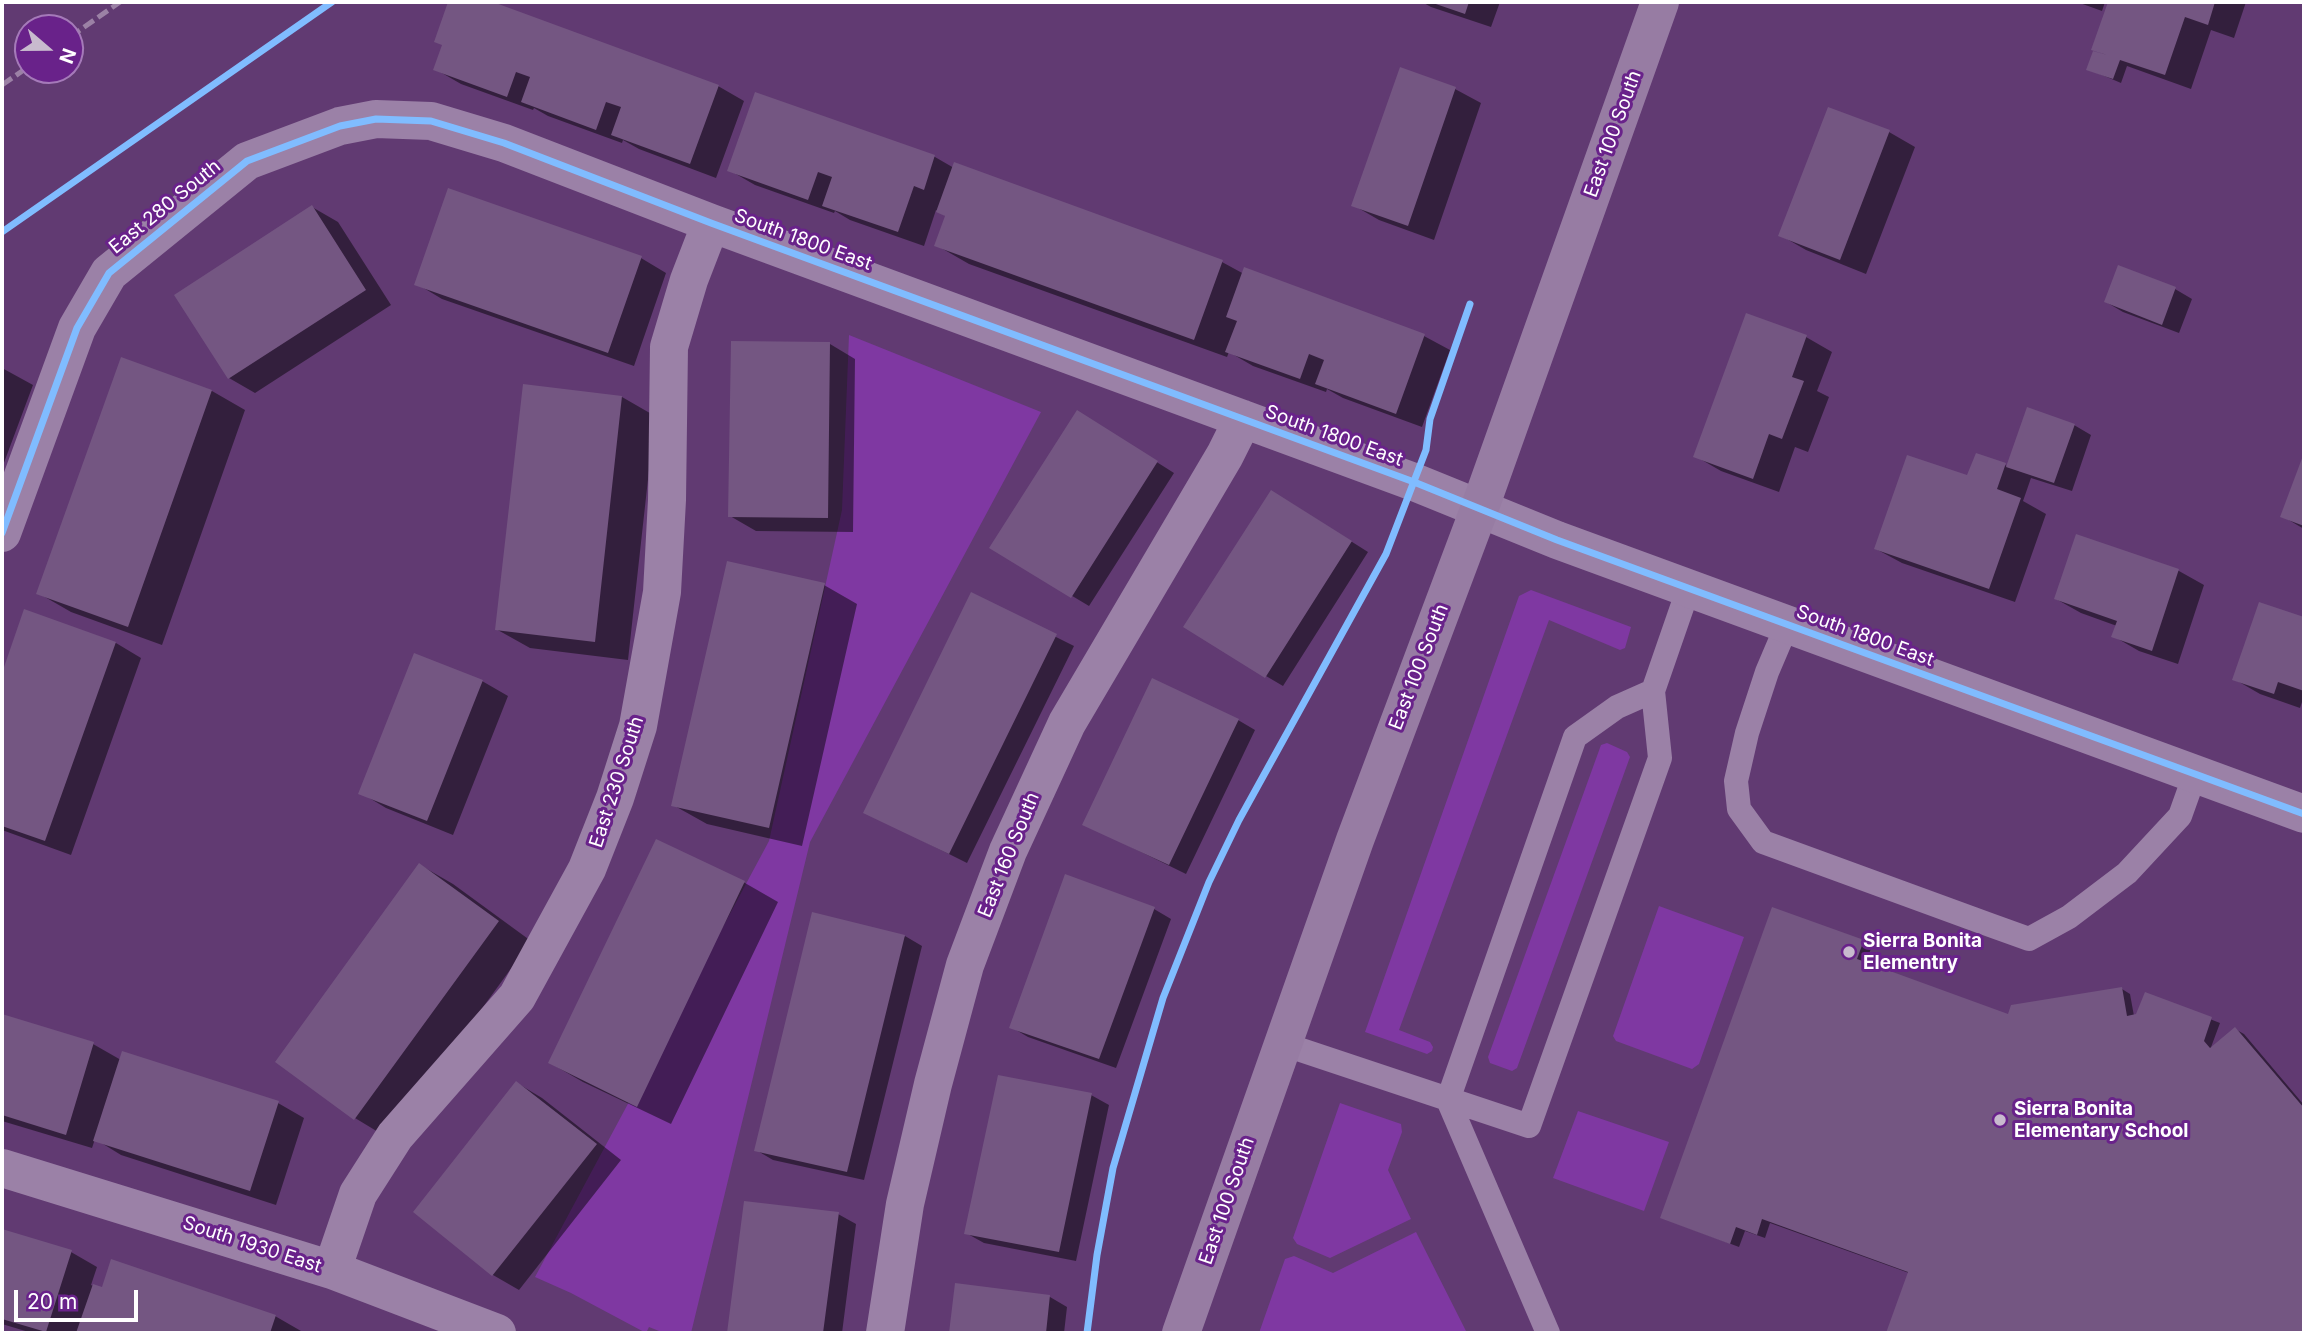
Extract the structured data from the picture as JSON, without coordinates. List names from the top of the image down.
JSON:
{
  "streets": {
    "street": [
      "East 100 South",
      "East 280 South",
      "South 1800 East",
      "East 230 South",
      "East 160 South",
      "South 1930 East"
    ]
  },
  "crossings": [
    ["East 100 South", "South 1800 East"],
    ["East 280 South", "South 1800 East"],
    ["South 1800 East", "East 230 South"],
    ["South 1800 East", "East 160 South"],
    ["East 230 South", "South 1930 East"]
  ],
  "places": ["Sierra Bonita Elementry", "Sierra Bonita Elementary School"],
  "scale_bar": "20 m",
  "north": "right"
}
